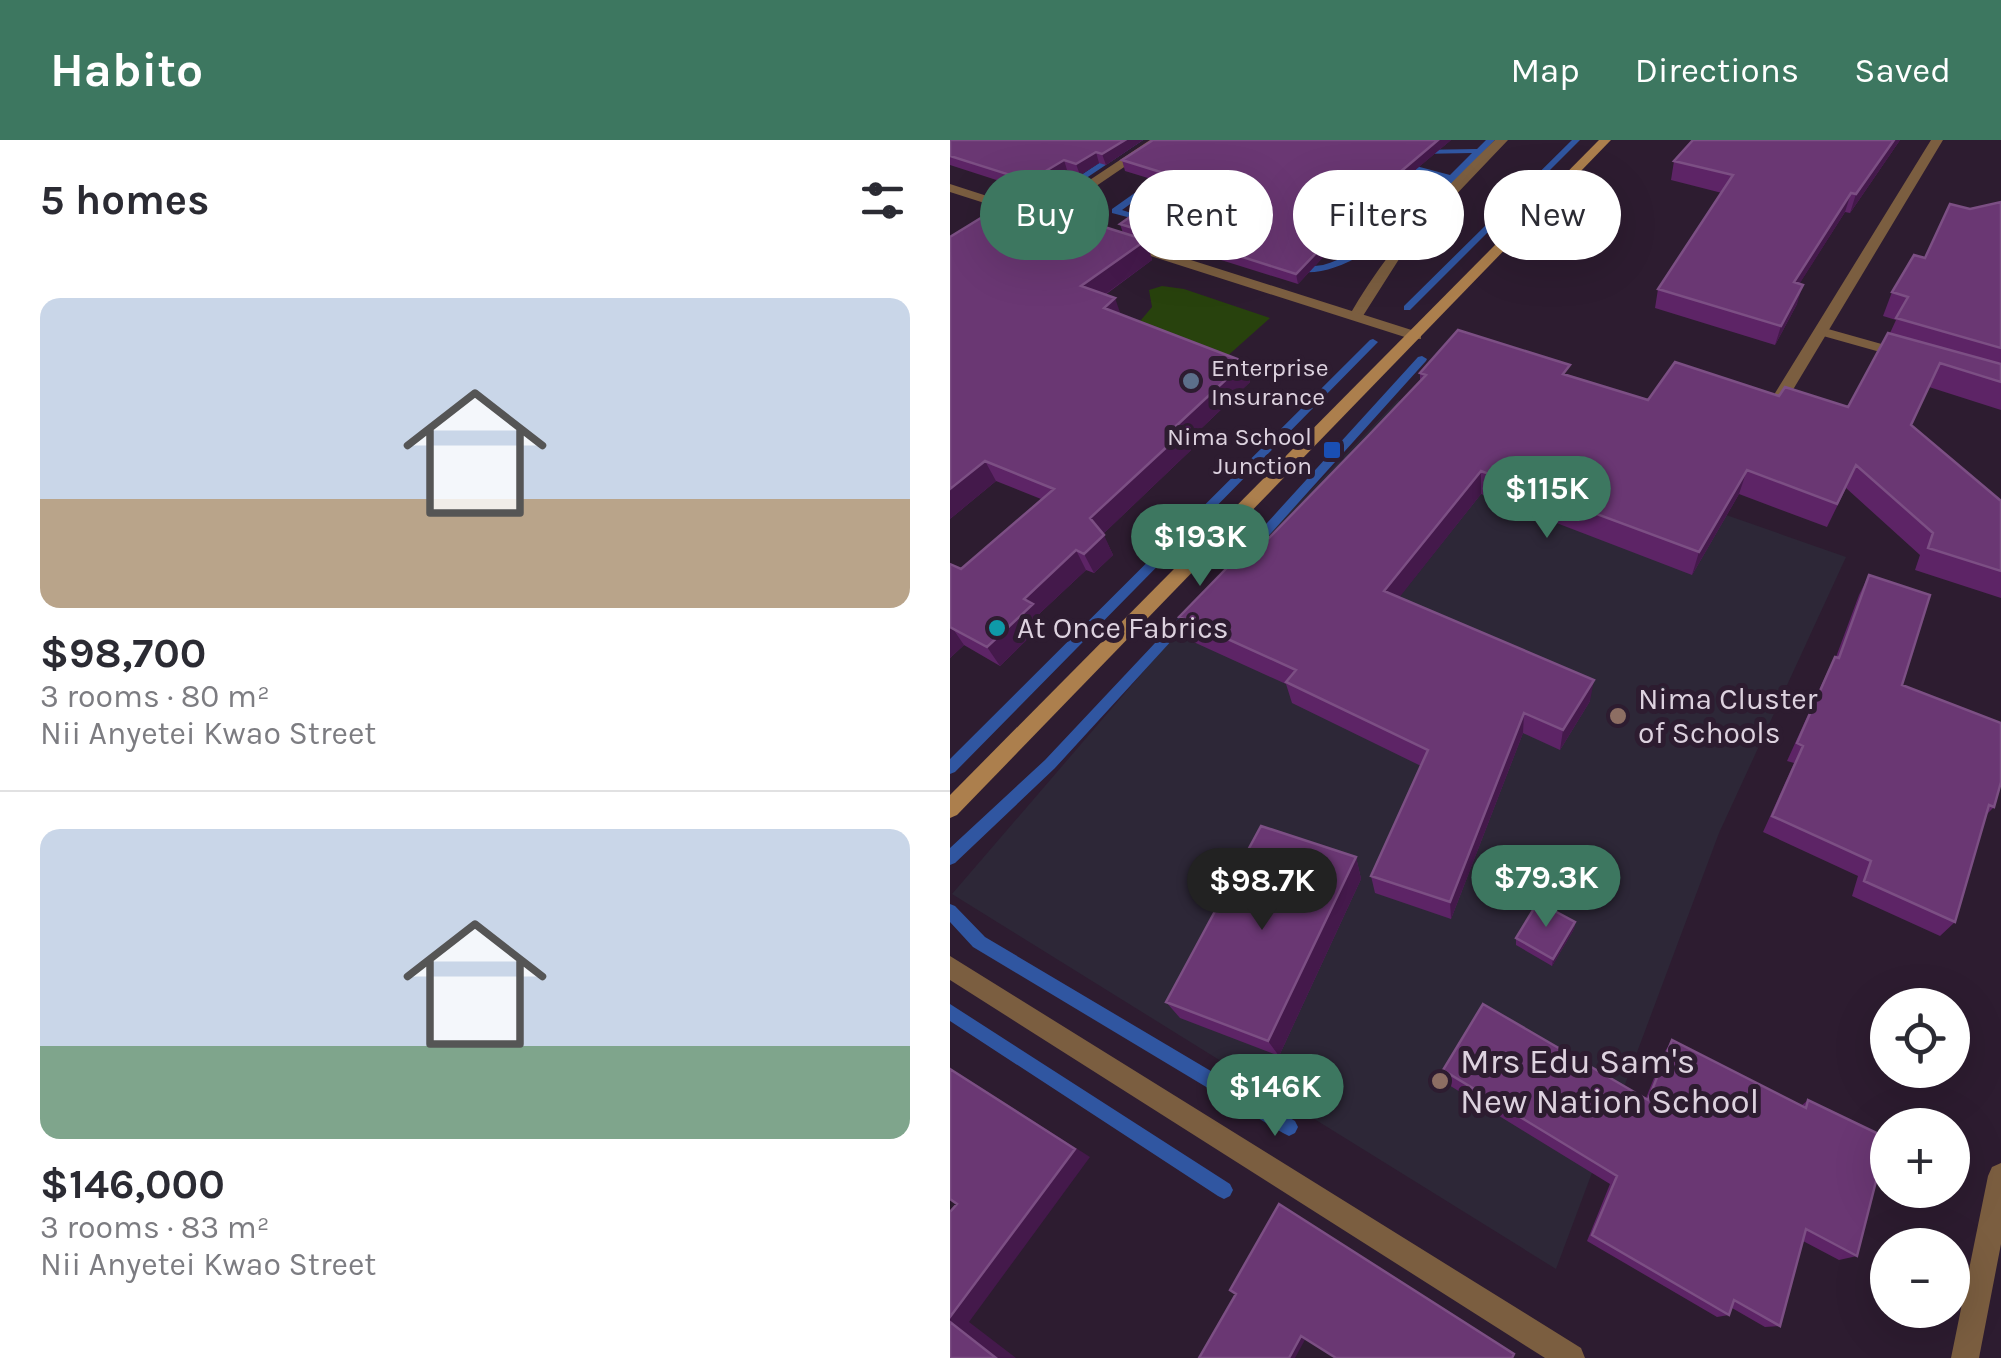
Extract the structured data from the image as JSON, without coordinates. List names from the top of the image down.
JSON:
{
  "places": {
    "other": [
      "Enterprise Insurance",
      "At Once Fabrics",
      "Nima Cluster of Schools",
      "Mrs Edu Sam's New Nation School"
    ],
    "transit": ["Nima School Junction"]
  },
  "page": {
    "header": "Habito",
    "nav": ["Map", "Directions", "Saved"],
    "heading": "5 homes",
    "chip": [
      "Buy",
      "Rent",
      "Filters",
      "New"
    ],
    "list": [
      {
        "name": "$98,700",
        "note": "3 rooms · 80 m² · Nii Anyetei Kwao Street"
      },
      {
        "name": "$146,000",
        "note": "3 rooms · 83 m² · Nii Anyetei Kwao Street"
      }
    ],
    "price": [
      "$115K",
      "$193K",
      "$79.3K",
      "$98.7K",
      "$146K"
    ],
    "map_buttons": ["+", "−"]
  }
}
